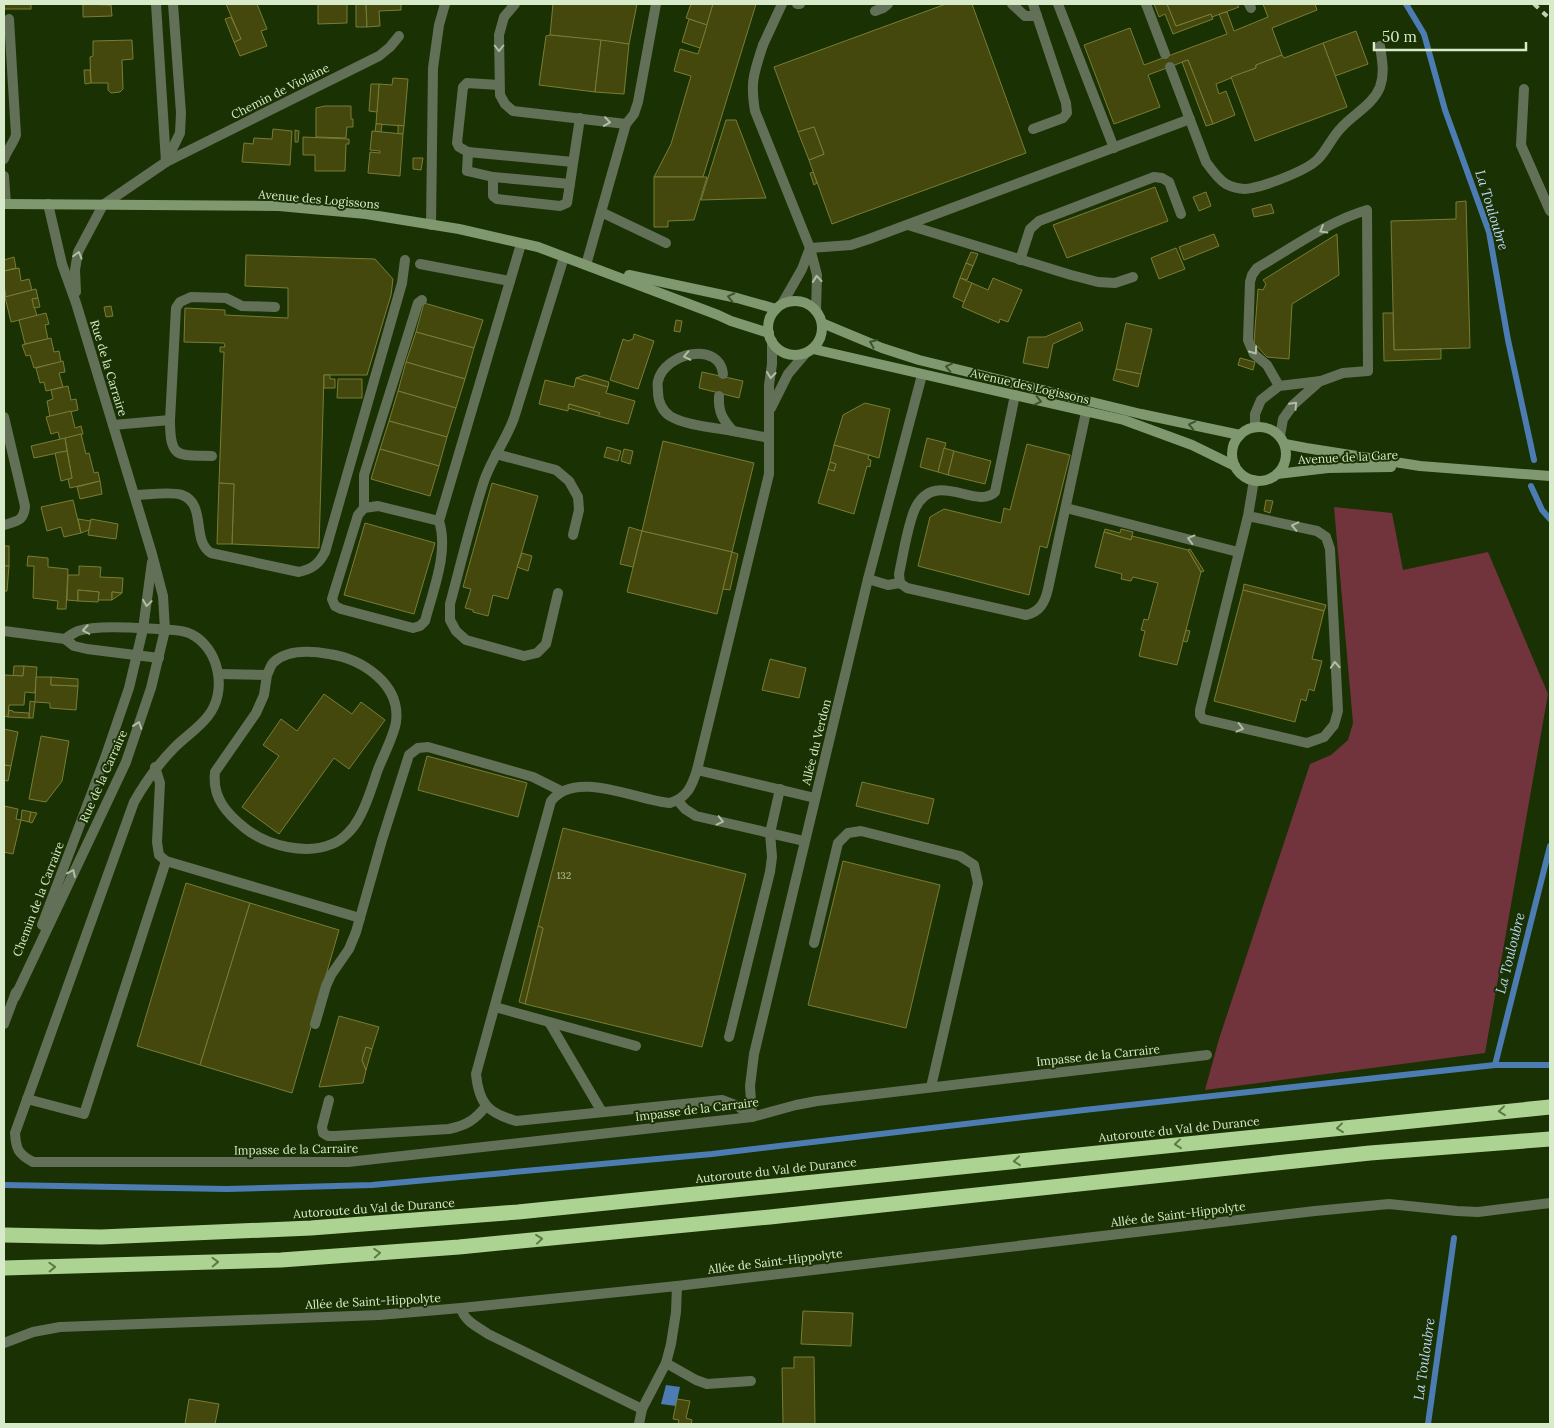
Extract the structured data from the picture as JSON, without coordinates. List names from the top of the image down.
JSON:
{
  "streets": {
    "highway": ["Autoroute du Val de Durance"],
    "main road": ["Avenue des Logissons", "Avenue de la Gare"],
    "street": [
      "Chemin de Violaine",
      "Rue de la Carraire",
      "Allée du Verdon",
      "Chemin de la Carraire",
      "Impasse de la Carraire",
      "Allée de Saint-Hippolyte"
    ]
  },
  "crossings": [
    ["Chemin de Violaine", "Avenue des Logissons"],
    ["Chemin de Violaine", "Rue de la Carraire"],
    ["Avenue des Logissons", "Rue de la Carraire"],
    ["Avenue des Logissons", "Avenue de la Gare"],
    ["Avenue des Logissons", "Allée du Verdon"],
    ["Rue de la Carraire", "Chemin de la Carraire"],
    ["Rue de la Carraire", "Impasse de la Carraire"],
    ["Allée du Verdon", "Impasse de la Carraire"]
  ],
  "water": ["La Touloubre"],
  "house_numbers": ["132"],
  "scale_bar": "50 m"
}
